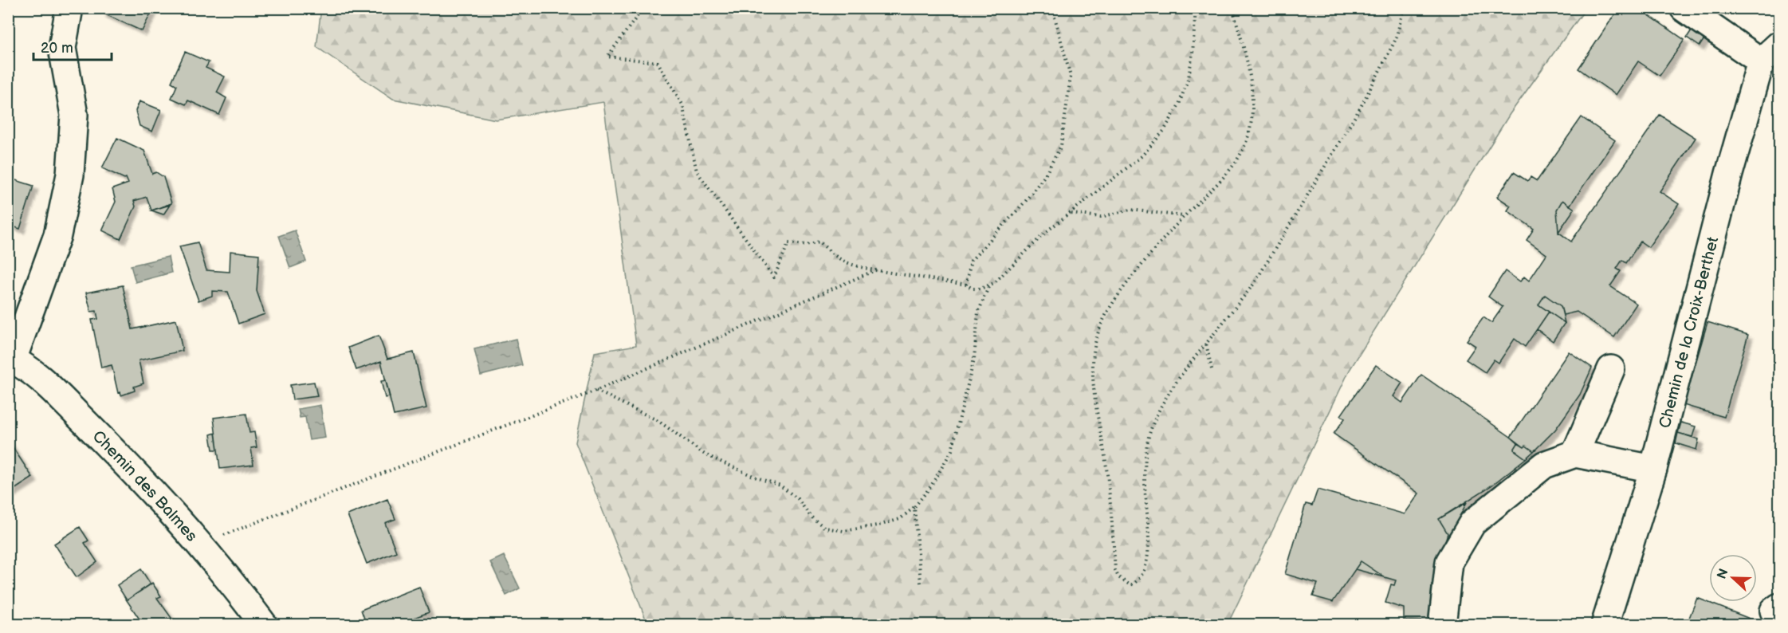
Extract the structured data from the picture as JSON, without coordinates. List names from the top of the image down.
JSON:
{
  "streets": {
    "street": ["Chemin de la Croix-Berthet", "Chemin des Balmes"]
  },
  "scale_bar": "20 m",
  "north": "left"
}
